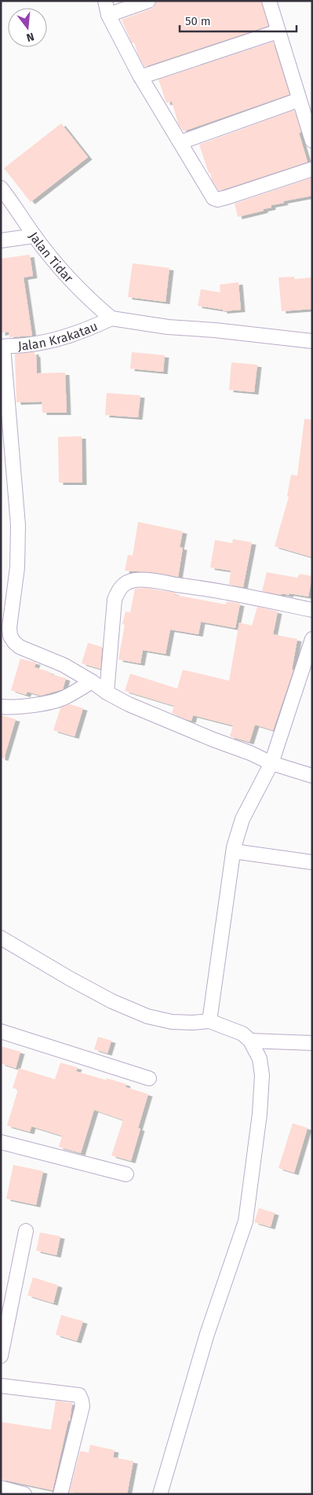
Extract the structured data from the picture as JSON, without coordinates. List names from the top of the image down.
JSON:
{
  "streets": {
    "street": ["Jalan Tidar", "Jalan Krakatau"]
  },
  "crossings": [
    ["Jalan Tidar", "Jalan Krakatau"]
  ],
  "scale_bar": "50 m",
  "north": "bottom"
}
